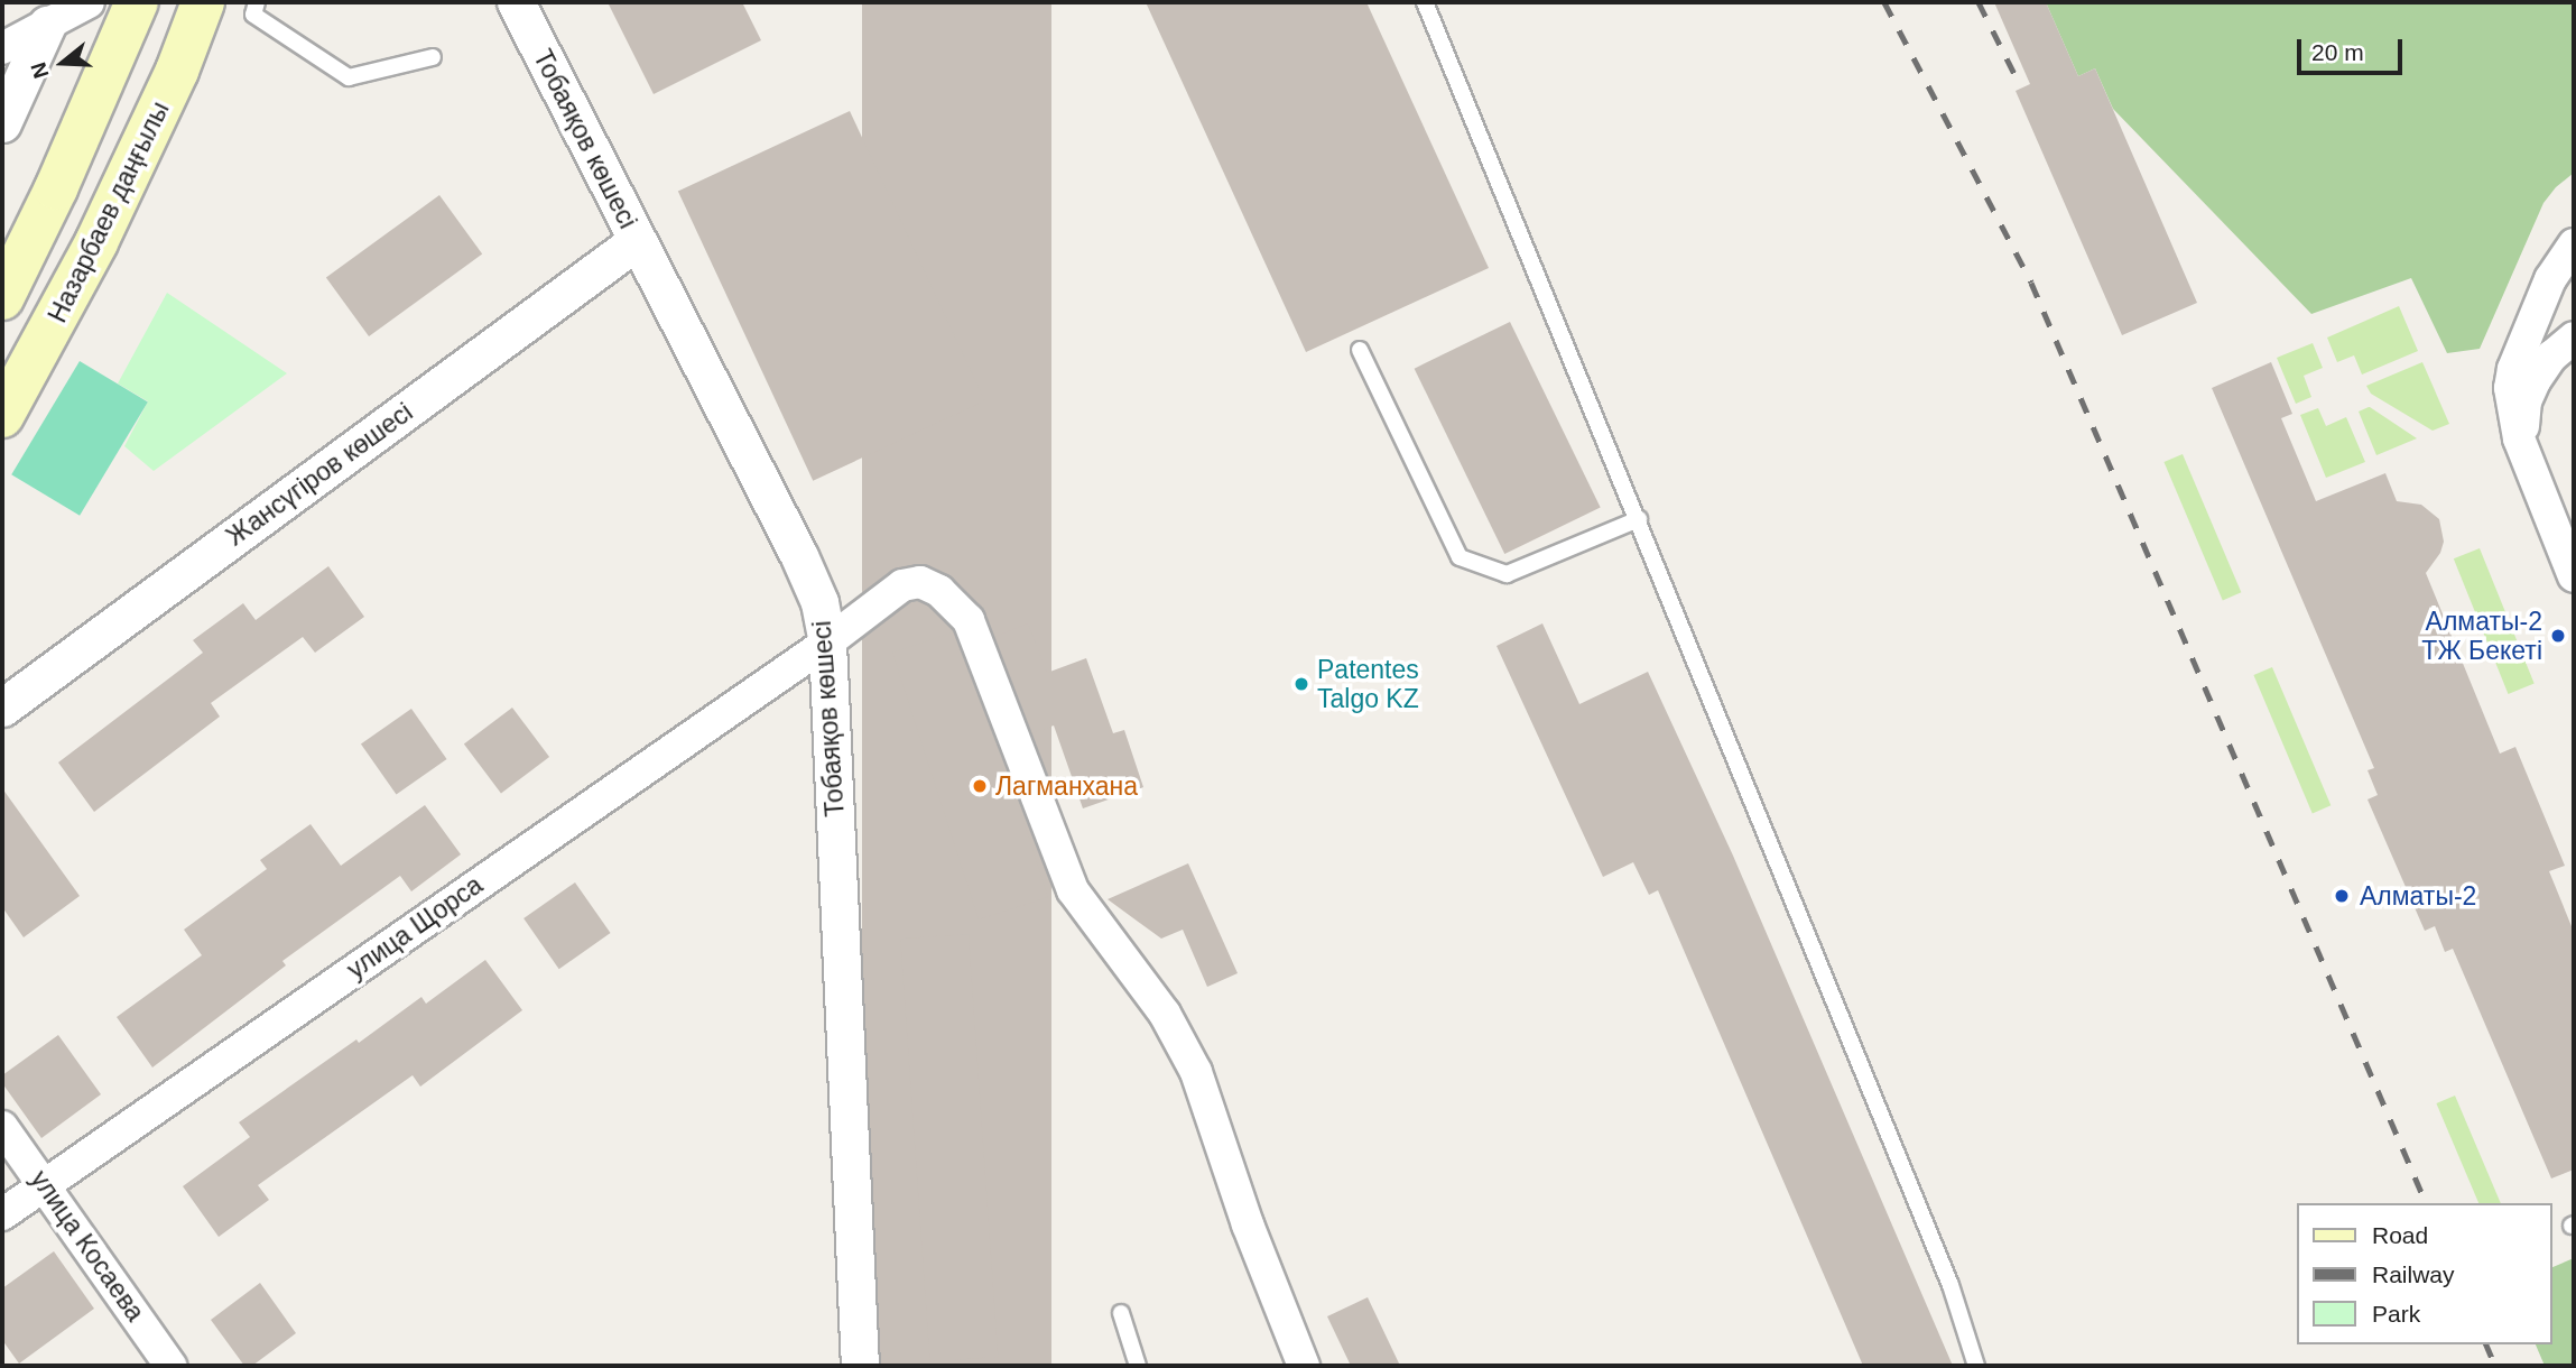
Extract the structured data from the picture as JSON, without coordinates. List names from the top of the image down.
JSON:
{
  "streets": {
    "main road": ["Назарбаев даңғылы"],
    "street": [
      "Тобаяқов көшесі",
      "Жансүгіров көшесі",
      "улица Щорса",
      "улица Косаева"
    ]
  },
  "crossings": [
    ["Тобаяқов көшесі", "Жансүгіров көшесі"],
    ["Тобаяқов көшесі", "улица Щорса"],
    ["улица Щорса", "улица Косаева"]
  ],
  "places": [
    "Алматы-2 ТЖ Бекеті",
    "Patentes Talgo KZ",
    "Лагманхана",
    "Алматы-2"
  ],
  "legend": ["Road", "Railway", "Park"],
  "scale_bar": "20 m",
  "north": "left"
}
